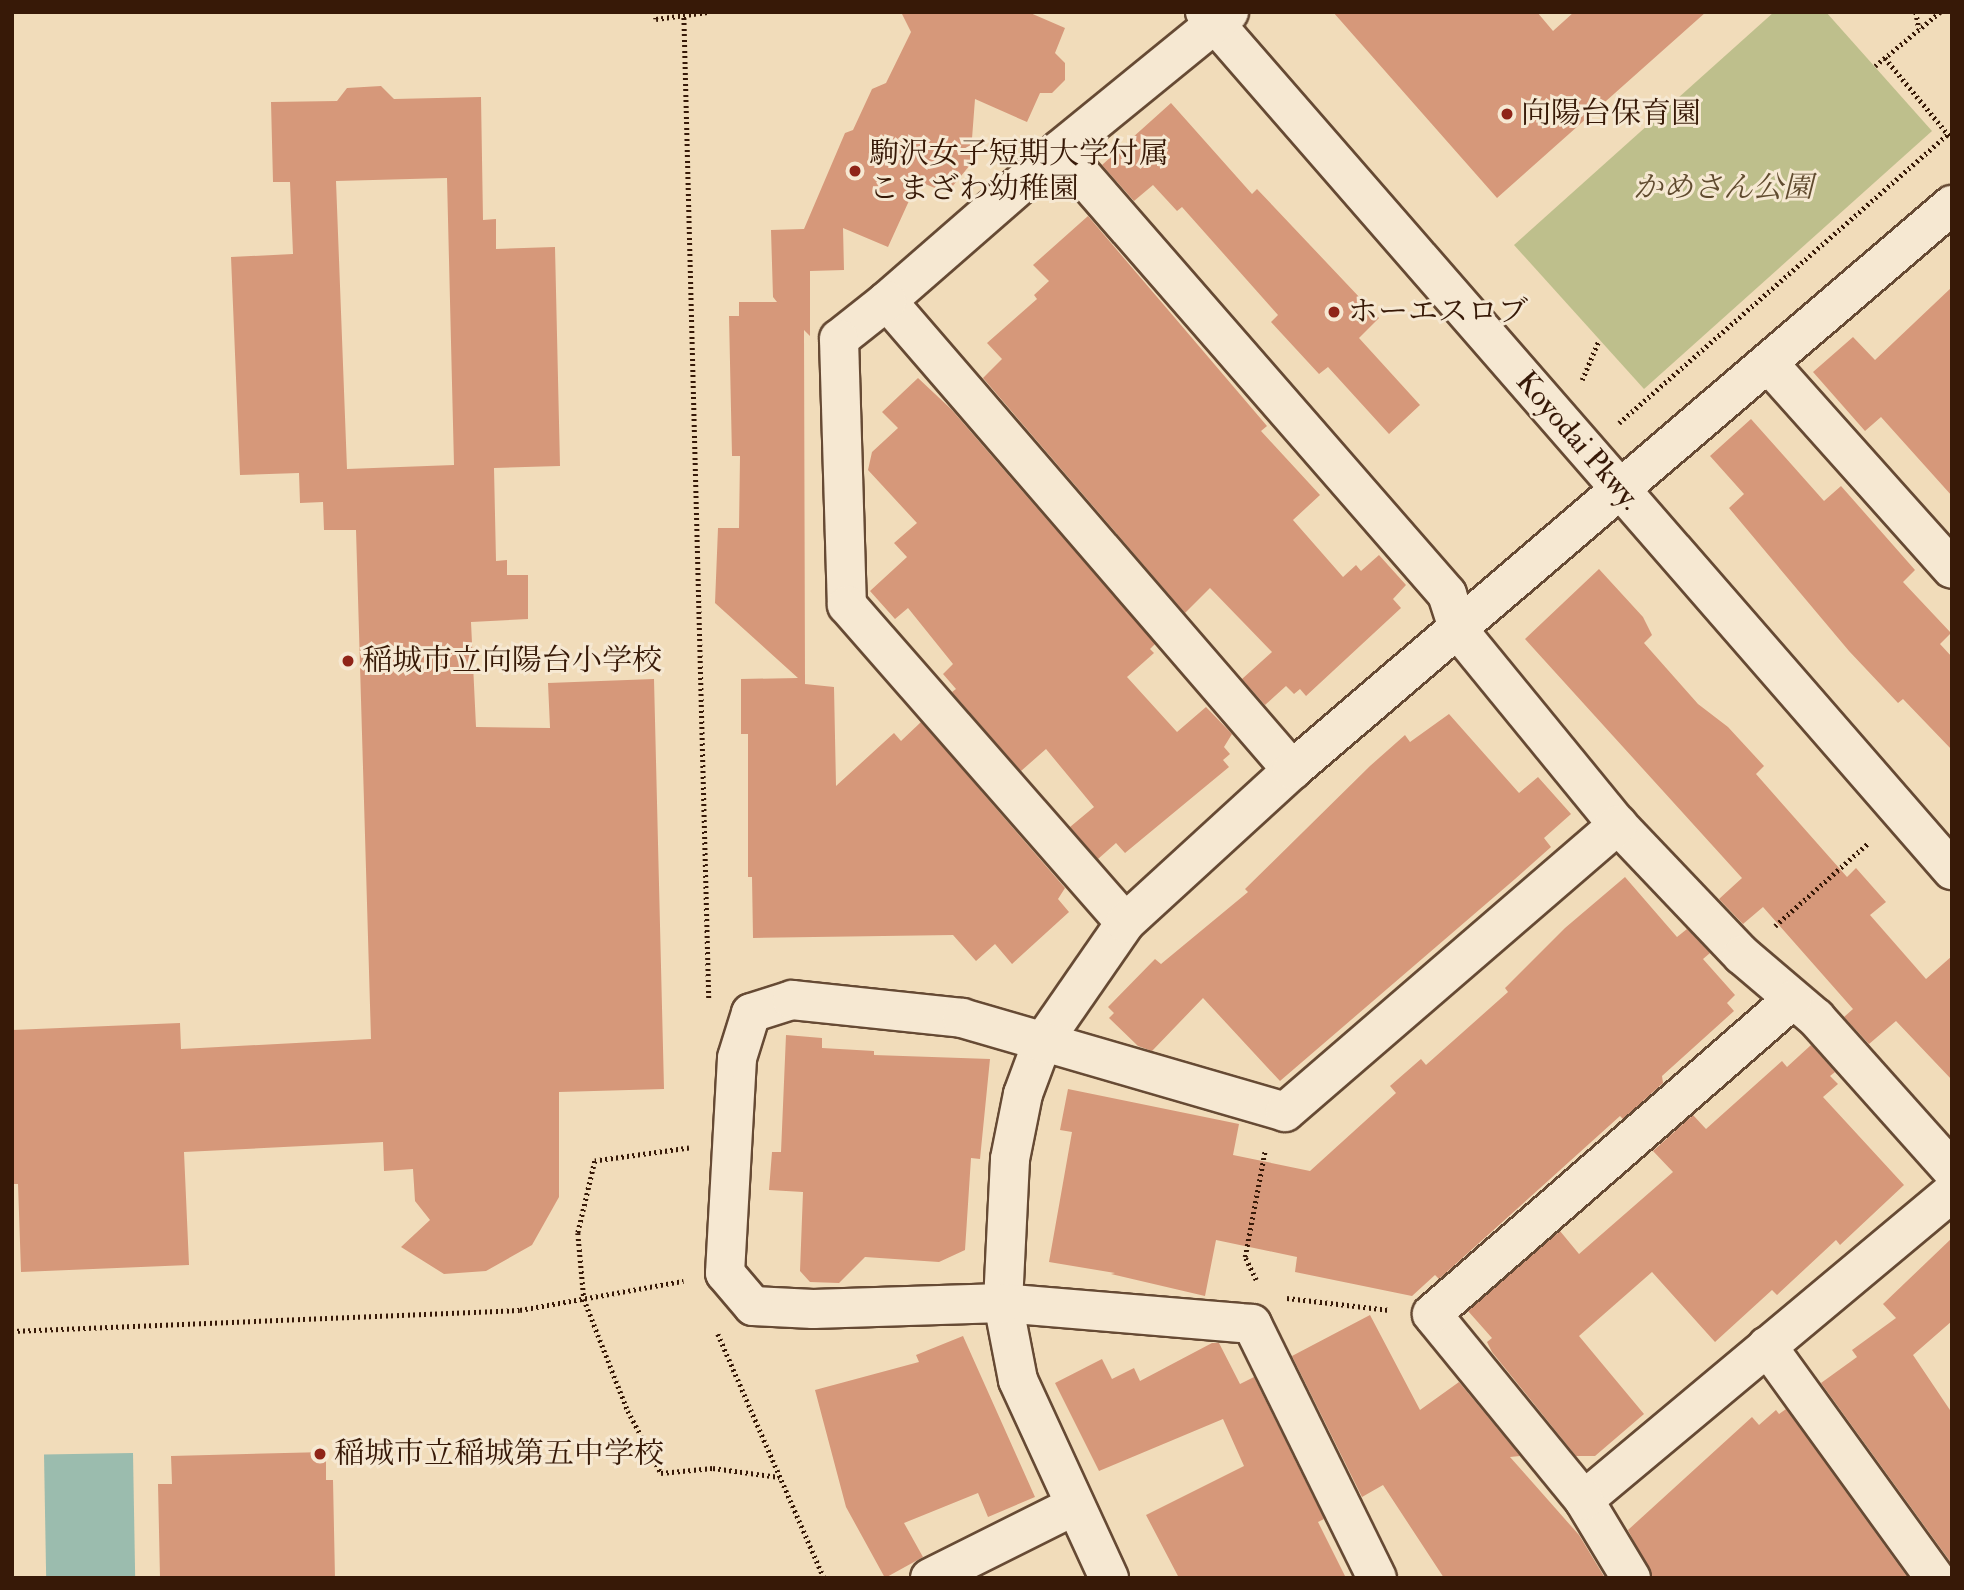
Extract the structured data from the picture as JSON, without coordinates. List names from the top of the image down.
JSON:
{
  "streets": {
    "street": ["Koyodai Pkwy."]
  },
  "parks": ["かめさん公園"],
  "places": [
    "向陽台保育園",
    "駒沢女子短期大学付属 こまざわ幼稚園",
    "ホーエスロブ",
    "稲城市立向陽台小学校",
    "稲城市立稲城第五中学校"
  ]
}
